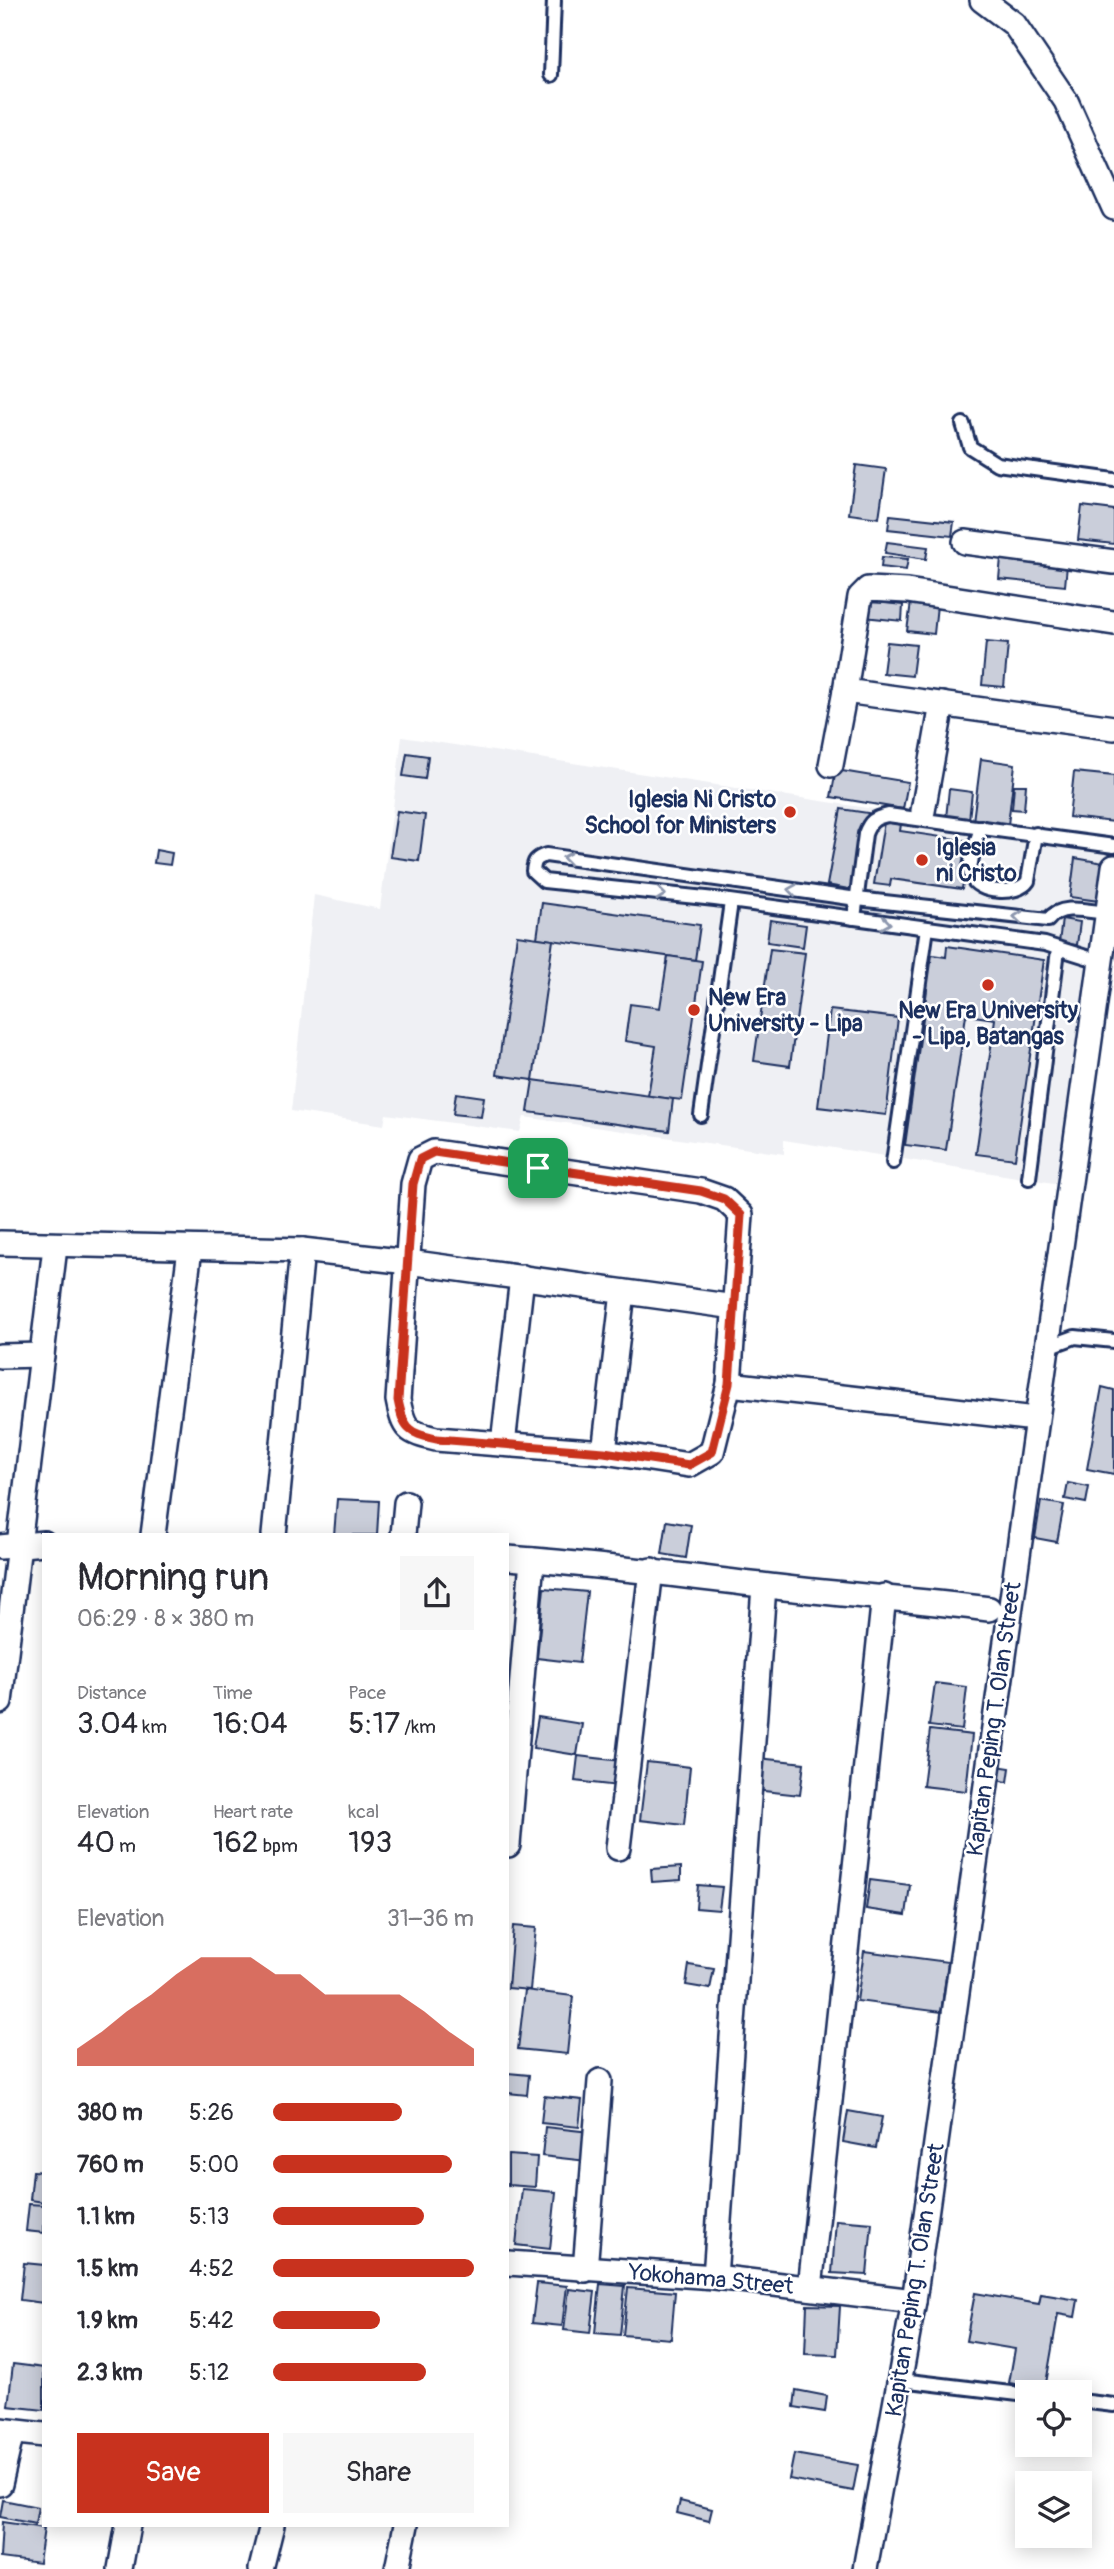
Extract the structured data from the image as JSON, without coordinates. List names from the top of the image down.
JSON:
{
  "streets": {
    "street": ["Kapitan Peping T. Olan Street", "Yokohama Street"]
  },
  "crossings": [
    ["Kapitan Peping T. Olan Street", "Yokohama Street"]
  ],
  "places": [
    "Iglesia Ni Cristo School for Ministers",
    "Iglesia ni Cristo",
    "New Era University - Lipa, Batangas",
    "New Era University - Lipa"
  ],
  "page": {
    "heading": ["Morning run", "06:29 · 8 × 380 m"],
    "stats": [
      ["Distance", "3.04 km"],
      ["Time", "16:04"],
      ["Pace", "5:17 /km"],
      ["Elevation", "40 m"],
      ["Heart rate", "162 bpm"],
      ["kcal", "193"]
    ],
    "chart": ["Elevation", "31–36 m"],
    "list": [
      {
        "name": "380 m",
        "note": "5:26"
      },
      {
        "name": "760 m",
        "note": "5:00"
      },
      {
        "name": "1.1 km",
        "note": "5:13"
      },
      {
        "name": "1.5 km",
        "note": "4:52"
      },
      {
        "name": "1.9 km",
        "note": "5:42"
      },
      {
        "name": "2.3 km",
        "note": "5:12"
      }
    ],
    "buttons": ["Save", "Share"]
  }
}
